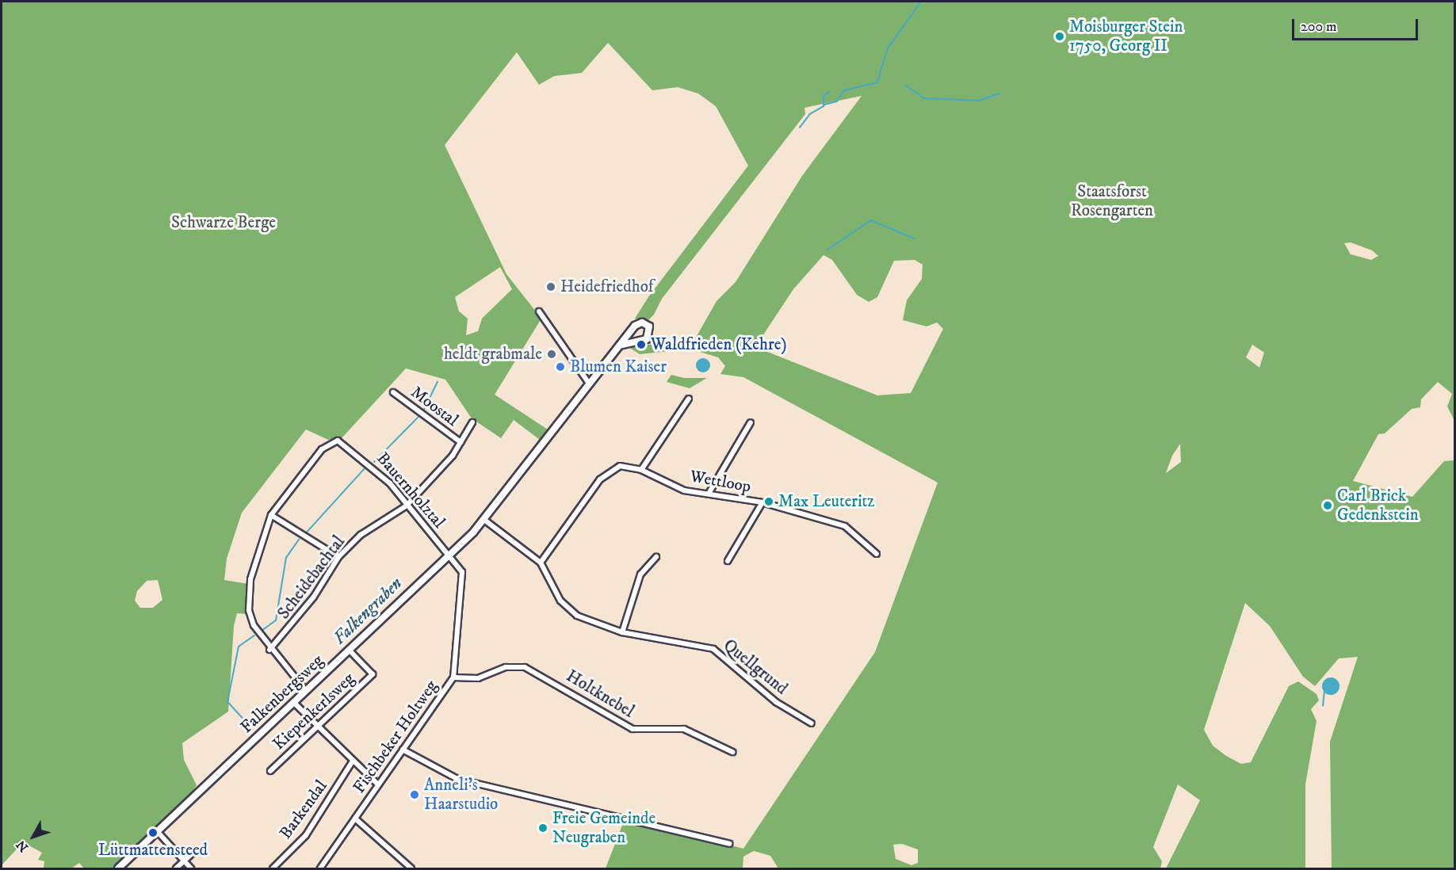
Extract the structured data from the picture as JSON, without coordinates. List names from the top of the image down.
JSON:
{
  "streets": {
    "street": [
      "Moostal",
      "Wettloop",
      "Bauernholztal",
      "Scheidebachtal",
      "Quellgrund",
      "Falkenbergsweg",
      "Holtknebel",
      "Kiepenkerlsweg",
      "Fischbeker Holtweg",
      "Barkendal"
    ]
  },
  "crossings": [
    ["Moostal", "Scheidebachtal"],
    ["Wettloop", "Quellgrund"],
    ["Bauernholztal", "Scheidebachtal"],
    ["Bauernholztal", "Falkenbergsweg"],
    ["Bauernholztal", "Fischbeker Holtweg"],
    ["Quellgrund", "Falkenbergsweg"],
    ["Falkenbergsweg", "Kiepenkerlsweg"],
    ["Falkenbergsweg", "Fischbeker Holtweg"],
    ["Holtknebel", "Fischbeker Holtweg"]
  ],
  "water": ["Falkengraben"],
  "parks": ["Staatsforst Rosengarten", "Schwarze Berge"],
  "places": [
    "Moisburger Stein 1750, Georg II",
    "Heidefriedhof",
    "Waldfrieden (Kehre)",
    "heldt grabmale",
    "Blumen Kaiser",
    "Max Leuteritz",
    "Carl Brick Gedenkstein",
    "Anneli's Haarstudio",
    "Freie Gemeinde Neugraben",
    "Lüttmattensteed"
  ],
  "scale_bar": "200 m",
  "north": "bottom left"
}
